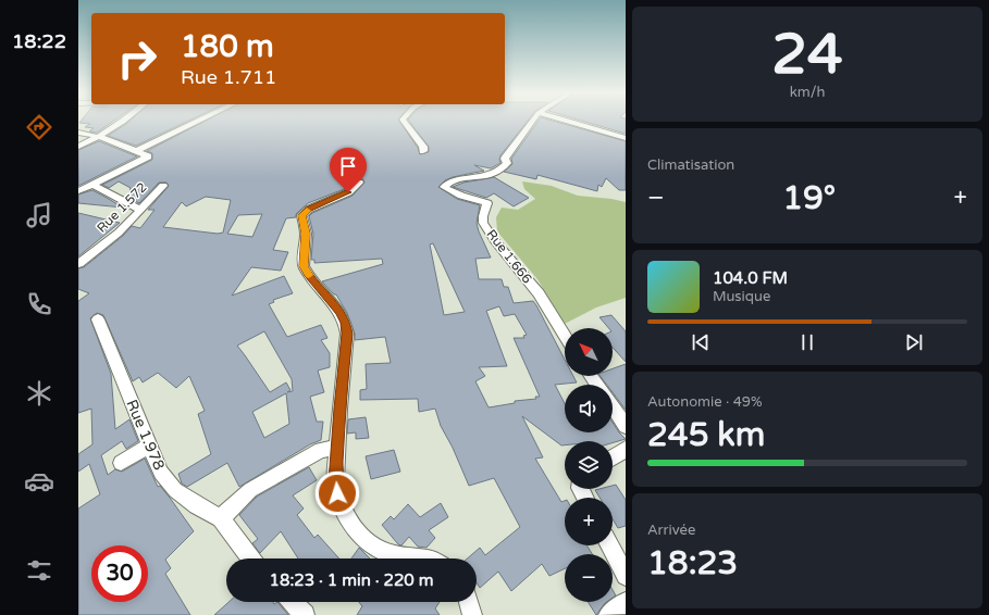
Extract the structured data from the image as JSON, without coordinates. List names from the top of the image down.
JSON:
{
  "streets": {
    "street": ["Rue 1.572", "Rue 1.666", "Rue 1.978"]
  },
  "north": "top left",
  "page": {
    "tabs": "18:22",
    "tile": [
      ["24", "km/h"],
      "Climatisation",
      ["Autonomie · 49%", "245 km"],
      ["Arrivée", "18:23"]
    ],
    "turn": ["180 m", "Rue 1.711"],
    "heat": ["−", "19°", "+"],
    "song": ["104.0 FM", "Musique"],
    "map_buttons": ["+", "−"],
    "limit": "30",
    "trip": "18:23 · 1 min · 220 m"
  }
}
